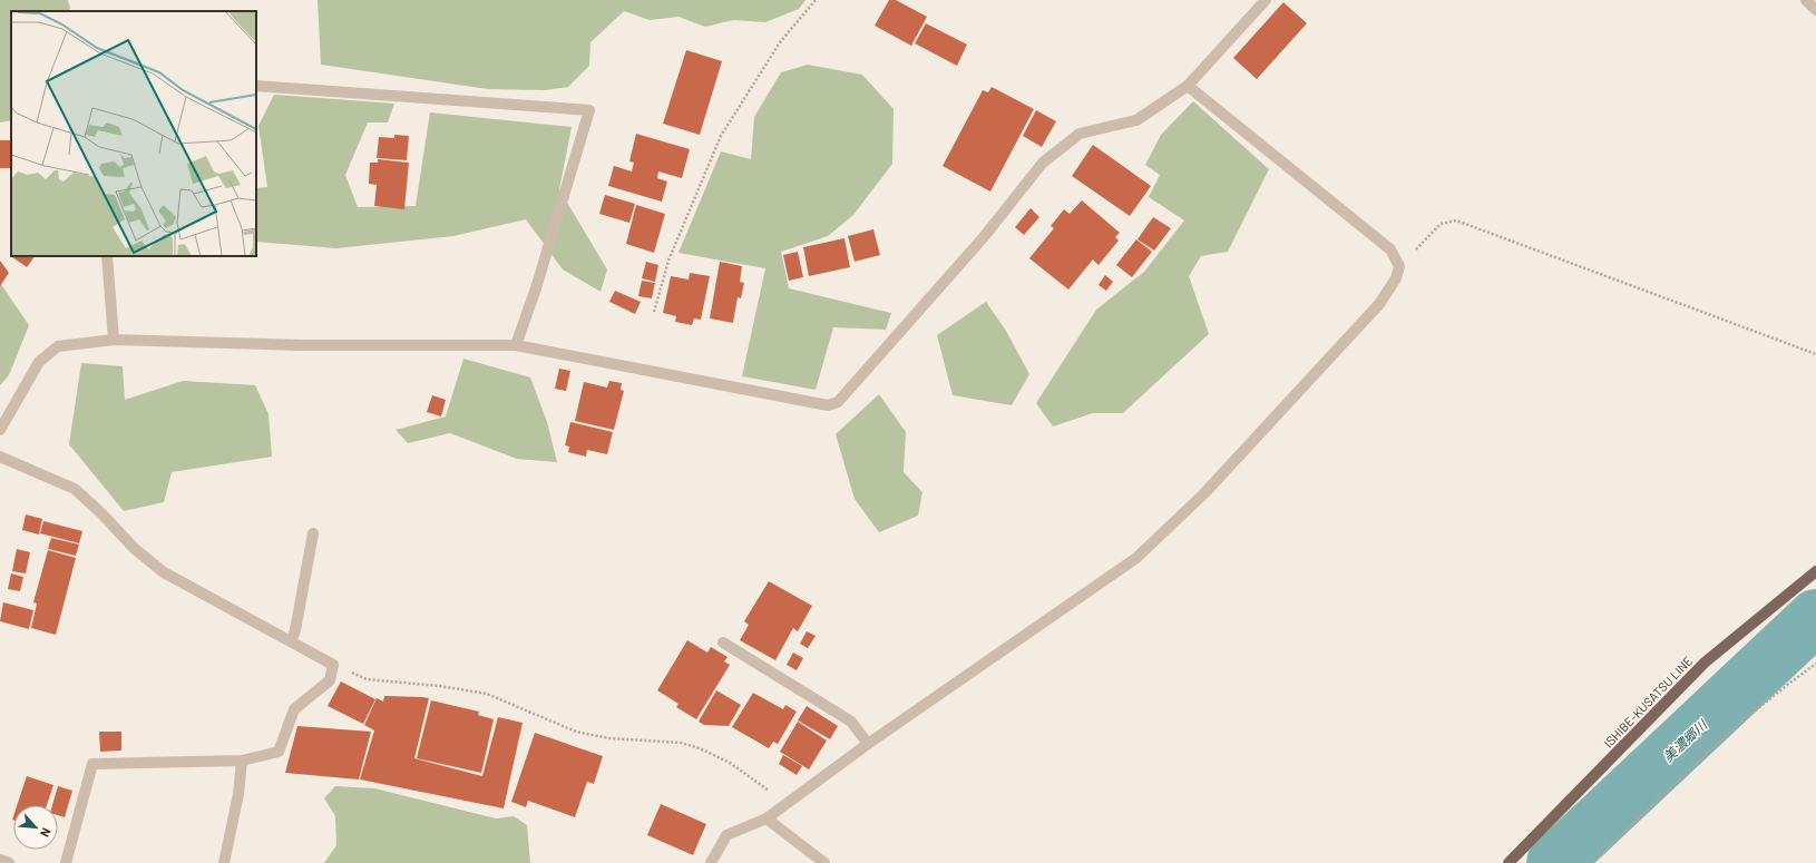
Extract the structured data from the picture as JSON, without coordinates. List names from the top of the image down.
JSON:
{
  "streets": {
    "main road": ["ISHIBE-KUSATSU LINE"]
  },
  "water": ["美濃郷川"],
  "north": "bottom right"
}
